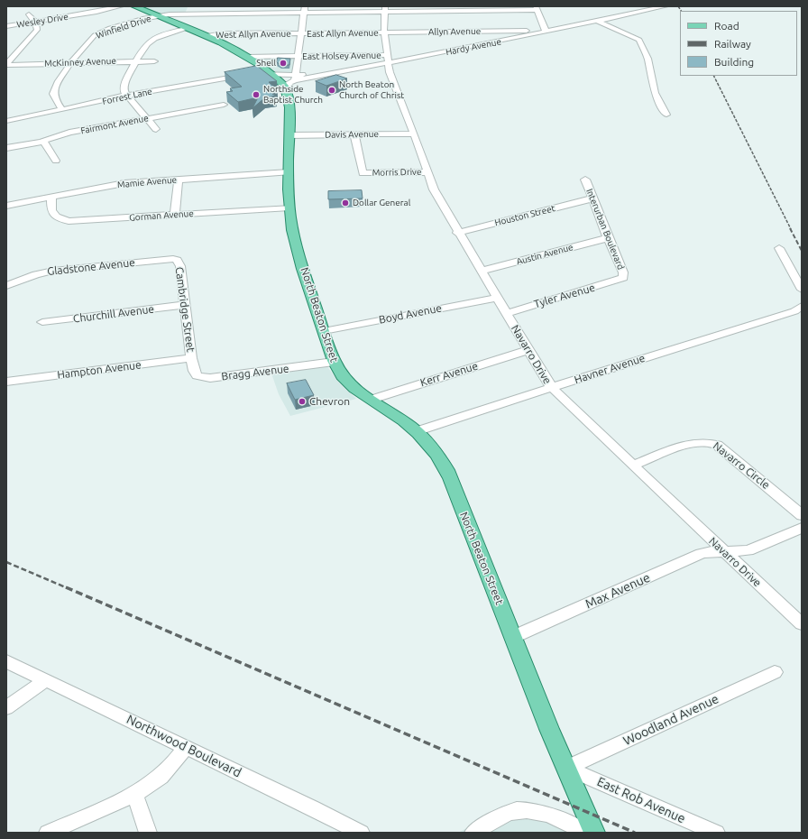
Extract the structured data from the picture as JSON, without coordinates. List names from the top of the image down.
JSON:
{
  "streets": {
    "main road": ["North Beaton Street"],
    "street": [
      "Wesley Drive",
      "Winfield Drive",
      "Allyn Avenue",
      "East Allyn Avenue",
      "West Allyn Avenue",
      "Hardy Avenue",
      "East Holsey Avenue",
      "McKinney Avenue",
      "Forrest Lane",
      "Fairmont Avenue",
      "Davis Avenue",
      "Morris Drive",
      "Mamie Avenue",
      "Gorman Avenue",
      "Houston Street",
      "Interurban Boulevard",
      "Austin Avenue",
      "Gladstone Avenue",
      "Tyler Avenue",
      "Cambridge Street",
      "Churchill Avenue",
      "Boyd Avenue",
      "Navarro Drive",
      "Havner Avenue",
      "Hampton Avenue",
      "Bragg Avenue",
      "Kerr Avenue",
      "Navarro Circle",
      "Max Avenue",
      "Woodland Avenue",
      "Northwood Boulevard",
      "East Rob Avenue"
    ]
  },
  "crossings": [
    ["Winfield Drive", "McKinney Avenue"],
    ["Winfield Drive", "Forrest Lane"],
    ["Winfield Drive", "Navarro Drive"],
    ["Allyn Avenue", "East Allyn Avenue"],
    ["Allyn Avenue", "Hardy Avenue"],
    ["Allyn Avenue", "Navarro Drive"],
    ["East Allyn Avenue", "West Allyn Avenue"],
    ["East Allyn Avenue", "Navarro Drive"],
    ["Hardy Avenue", "East Holsey Avenue"],
    ["Hardy Avenue", "North Beaton Street"],
    ["Hardy Avenue", "Navarro Drive"],
    ["East Holsey Avenue", "Navarro Drive"],
    ["Davis Avenue", "Morris Drive"],
    ["Davis Avenue", "North Beaton Street"],
    ["Davis Avenue", "Navarro Drive"],
    ["Morris Drive", "Navarro Drive"],
    ["Mamie Avenue", "Gorman Avenue"],
    ["Mamie Avenue", "North Beaton Street"],
    ["Gorman Avenue", "North Beaton Street"],
    ["Houston Street", "Interurban Boulevard"],
    ["Houston Street", "Navarro Drive"],
    ["Interurban Boulevard", "Austin Avenue"],
    ["Interurban Boulevard", "Tyler Avenue"],
    ["Austin Avenue", "Navarro Drive"],
    ["Gladstone Avenue", "Cambridge Street"],
    ["Tyler Avenue", "Navarro Drive"],
    ["Cambridge Street", "Churchill Avenue"],
    ["Cambridge Street", "Hampton Avenue"],
    ["Cambridge Street", "Bragg Avenue"],
    ["Boyd Avenue", "North Beaton Street"],
    ["Boyd Avenue", "Navarro Drive"],
    ["North Beaton Street", "Havner Avenue"],
    ["North Beaton Street", "Bragg Avenue"],
    ["North Beaton Street", "Kerr Avenue"],
    ["North Beaton Street", "Max Avenue"],
    ["North Beaton Street", "Woodland Avenue"],
    ["North Beaton Street", "East Rob Avenue"],
    ["Navarro Drive", "Havner Avenue"],
    ["Navarro Drive", "Kerr Avenue"],
    ["Navarro Drive", "Navarro Circle"],
    ["Navarro Drive", "Max Avenue"],
    ["Hampton Avenue", "Bragg Avenue"],
    ["Woodland Avenue", "East Rob Avenue"]
  ],
  "places": [
    "Shell",
    "North Beaton Church of Christ",
    "Northside Baptist Church",
    "Dollar General",
    "Chevron"
  ],
  "legend": ["Road", "Railway", "Building"]
}
